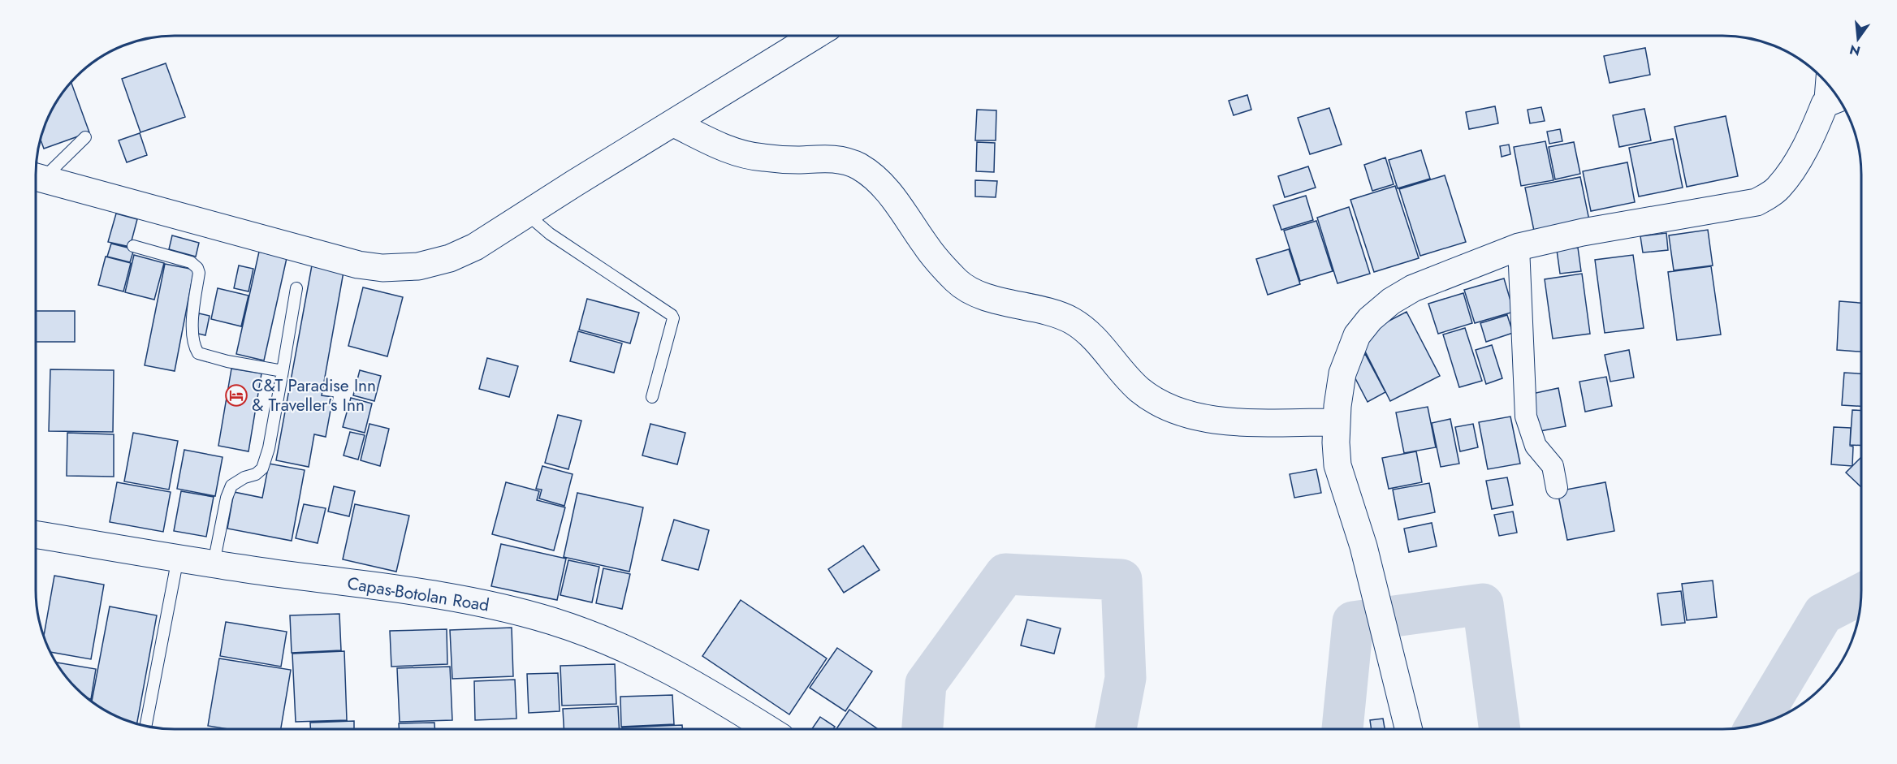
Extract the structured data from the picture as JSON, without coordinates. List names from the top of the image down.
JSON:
{
  "streets": {
    "street": ["Capas-Botolan Road"]
  },
  "places": {
    "hotel": ["C&T Paradise Inn & Traveller's Inn"]
  },
  "north": "bottom"
}
